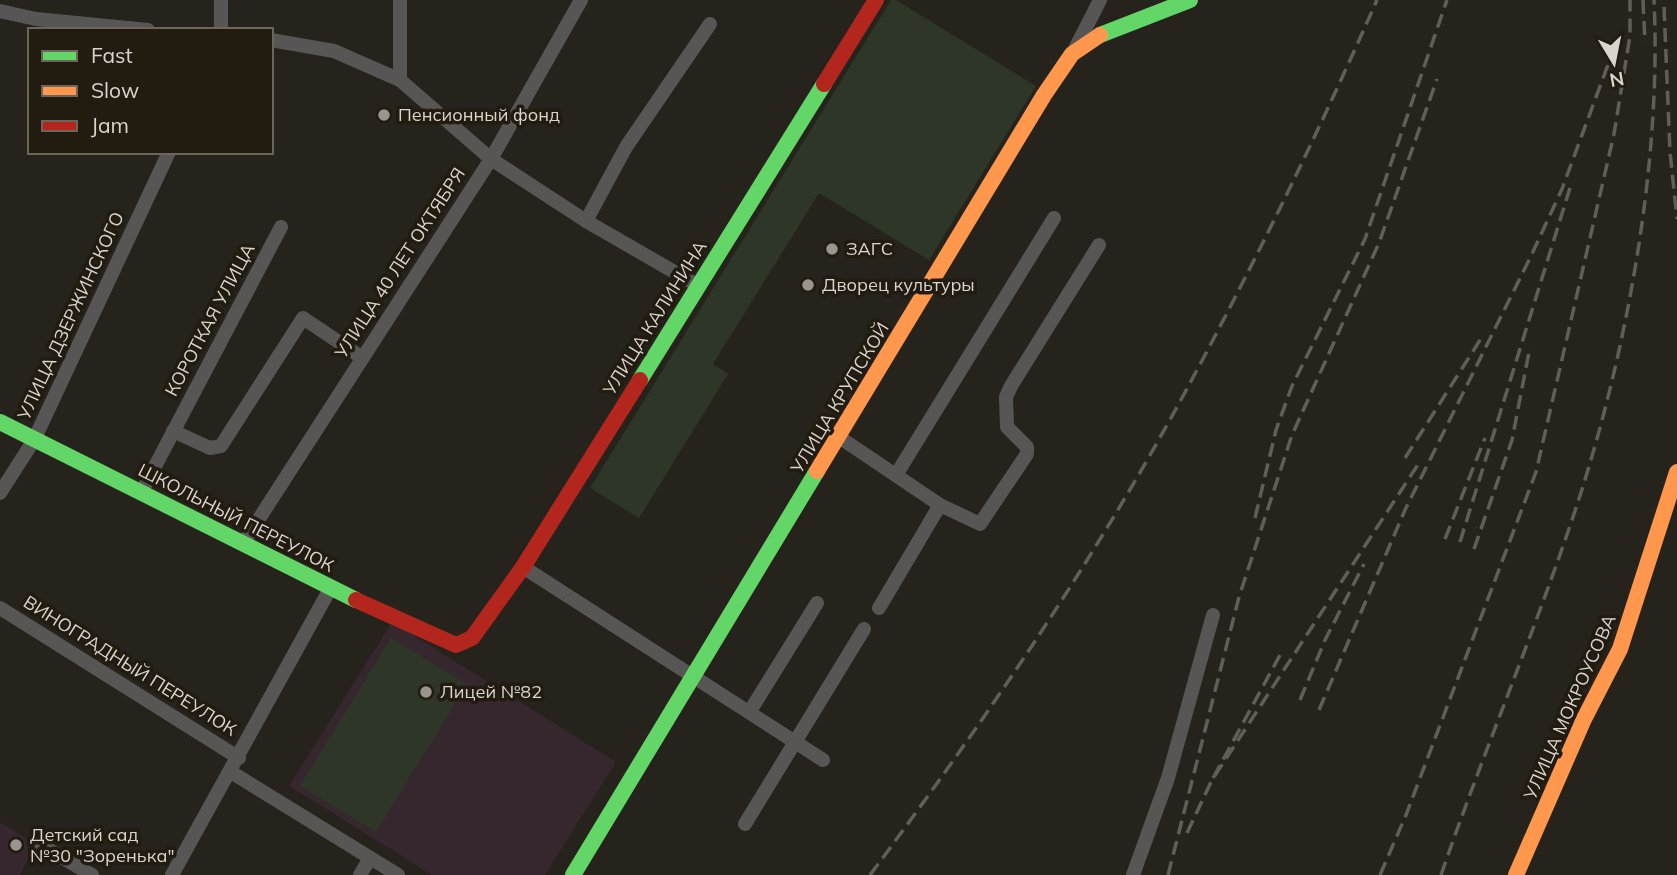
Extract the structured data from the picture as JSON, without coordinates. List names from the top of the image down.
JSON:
{
  "streets": {
    "street": [
      "УЛИЦА 40 ЛЕТ ОКТЯБРЯ",
      "УЛИЦА ДЗЕРЖИНСКОГО",
      "УЛИЦА КАЛИНИНА",
      "КОРОТКАЯ УЛИЦА",
      "УЛИЦА КРУПСКОЙ",
      "ШКОЛЬНЫЙ ПЕРЕУЛОК",
      "ВИНОГРАДНЫЙ ПЕРЕУЛОК",
      "УЛИЦА МОКРОУСОВА"
    ]
  },
  "crossings": [
    ["УЛИЦА 40 ЛЕТ ОКТЯБРЯ", "ШКОЛЬНЫЙ ПЕРЕУЛОК"],
    ["УЛИЦА ДЗЕРЖИНСКОГО", "ШКОЛЬНЫЙ ПЕРЕУЛОК"],
    ["УЛИЦА КАЛИНИНА", "ШКОЛЬНЫЙ ПЕРЕУЛОК"],
    ["КОРОТКАЯ УЛИЦА", "ШКОЛЬНЫЙ ПЕРЕУЛОК"]
  ],
  "places": [
    "Пенсионный фонд",
    "ЗАГС",
    "Дворец культуры",
    "Лицей №82",
    "Детский сад №30 \"Зоренька\""
  ],
  "legend": ["Fast", "Slow", "Jam"],
  "north": "bottom"
}
